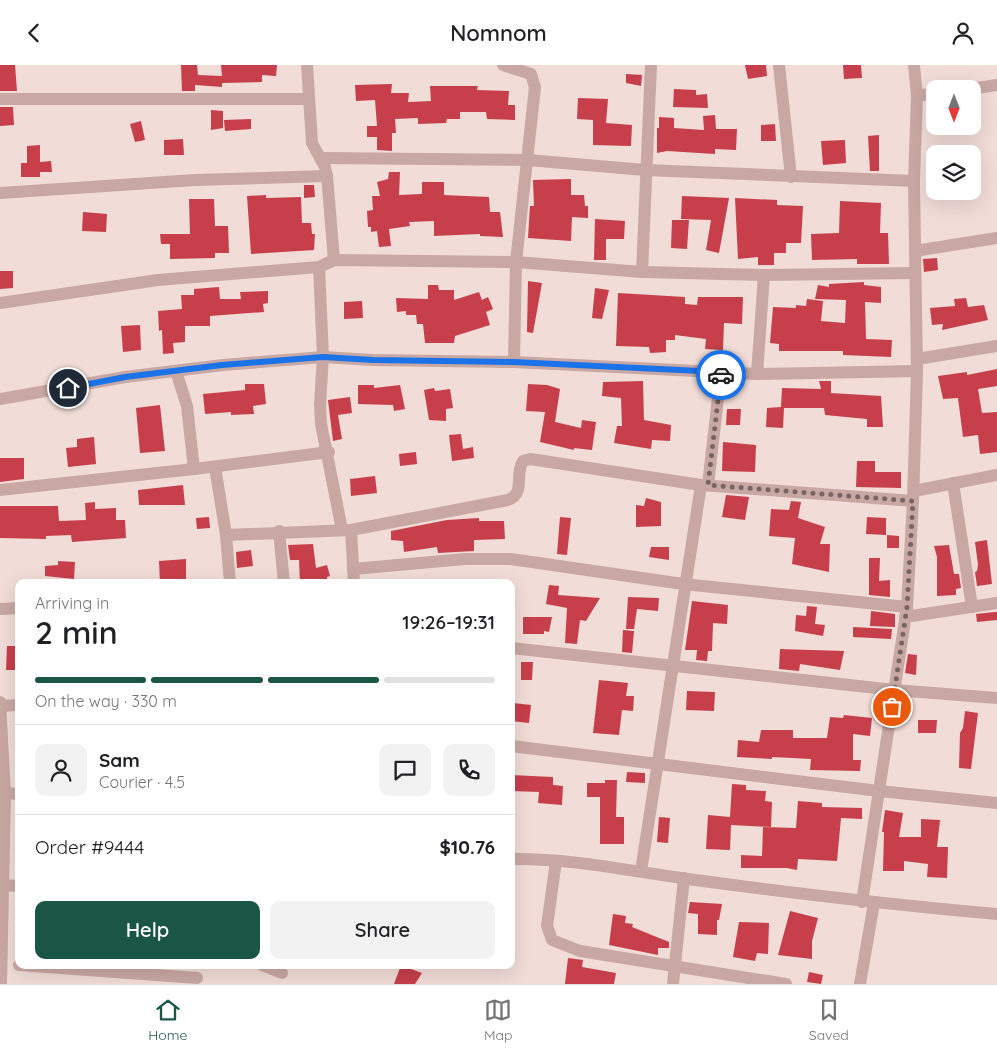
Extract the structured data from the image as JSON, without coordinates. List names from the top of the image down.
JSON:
{
  "north": "bottom",
  "page": {
    "header": "Nomnom",
    "heading": ["2 min", "Arriving in", "19:26–19:31"],
    "panel": [
      "Sam",
      "Courier · 4.5",
      "Order #9444",
      "$10.76"
    ],
    "bar": "On the way · 330 m",
    "buttons": ["Help", "Share"],
    "tabs": ["Home", "Map", "Saved"]
  }
}
